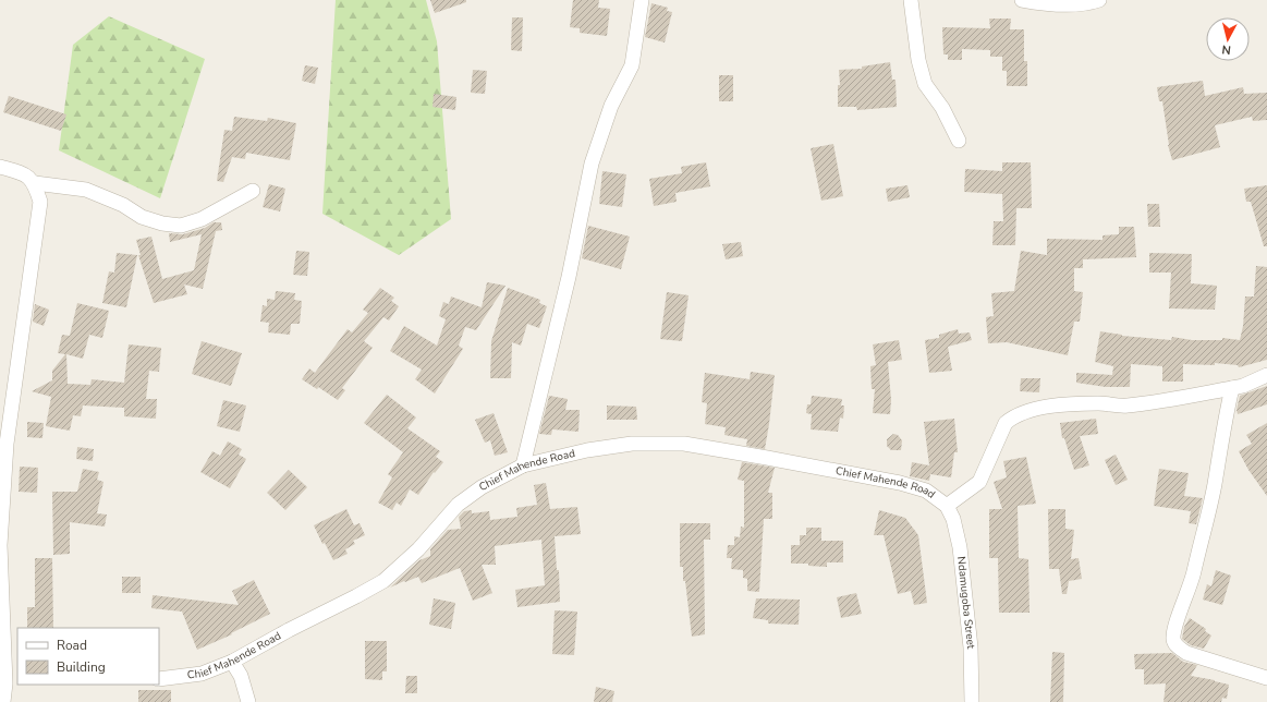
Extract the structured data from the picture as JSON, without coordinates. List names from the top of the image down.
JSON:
{
  "streets": {
    "street": ["Chief Mahende Road", "Ndamugoba Street"]
  },
  "crossings": [
    ["Chief Mahende Road", "Ndamugoba Street"]
  ],
  "legend": ["Road", "Building"],
  "north": "bottom"
}
